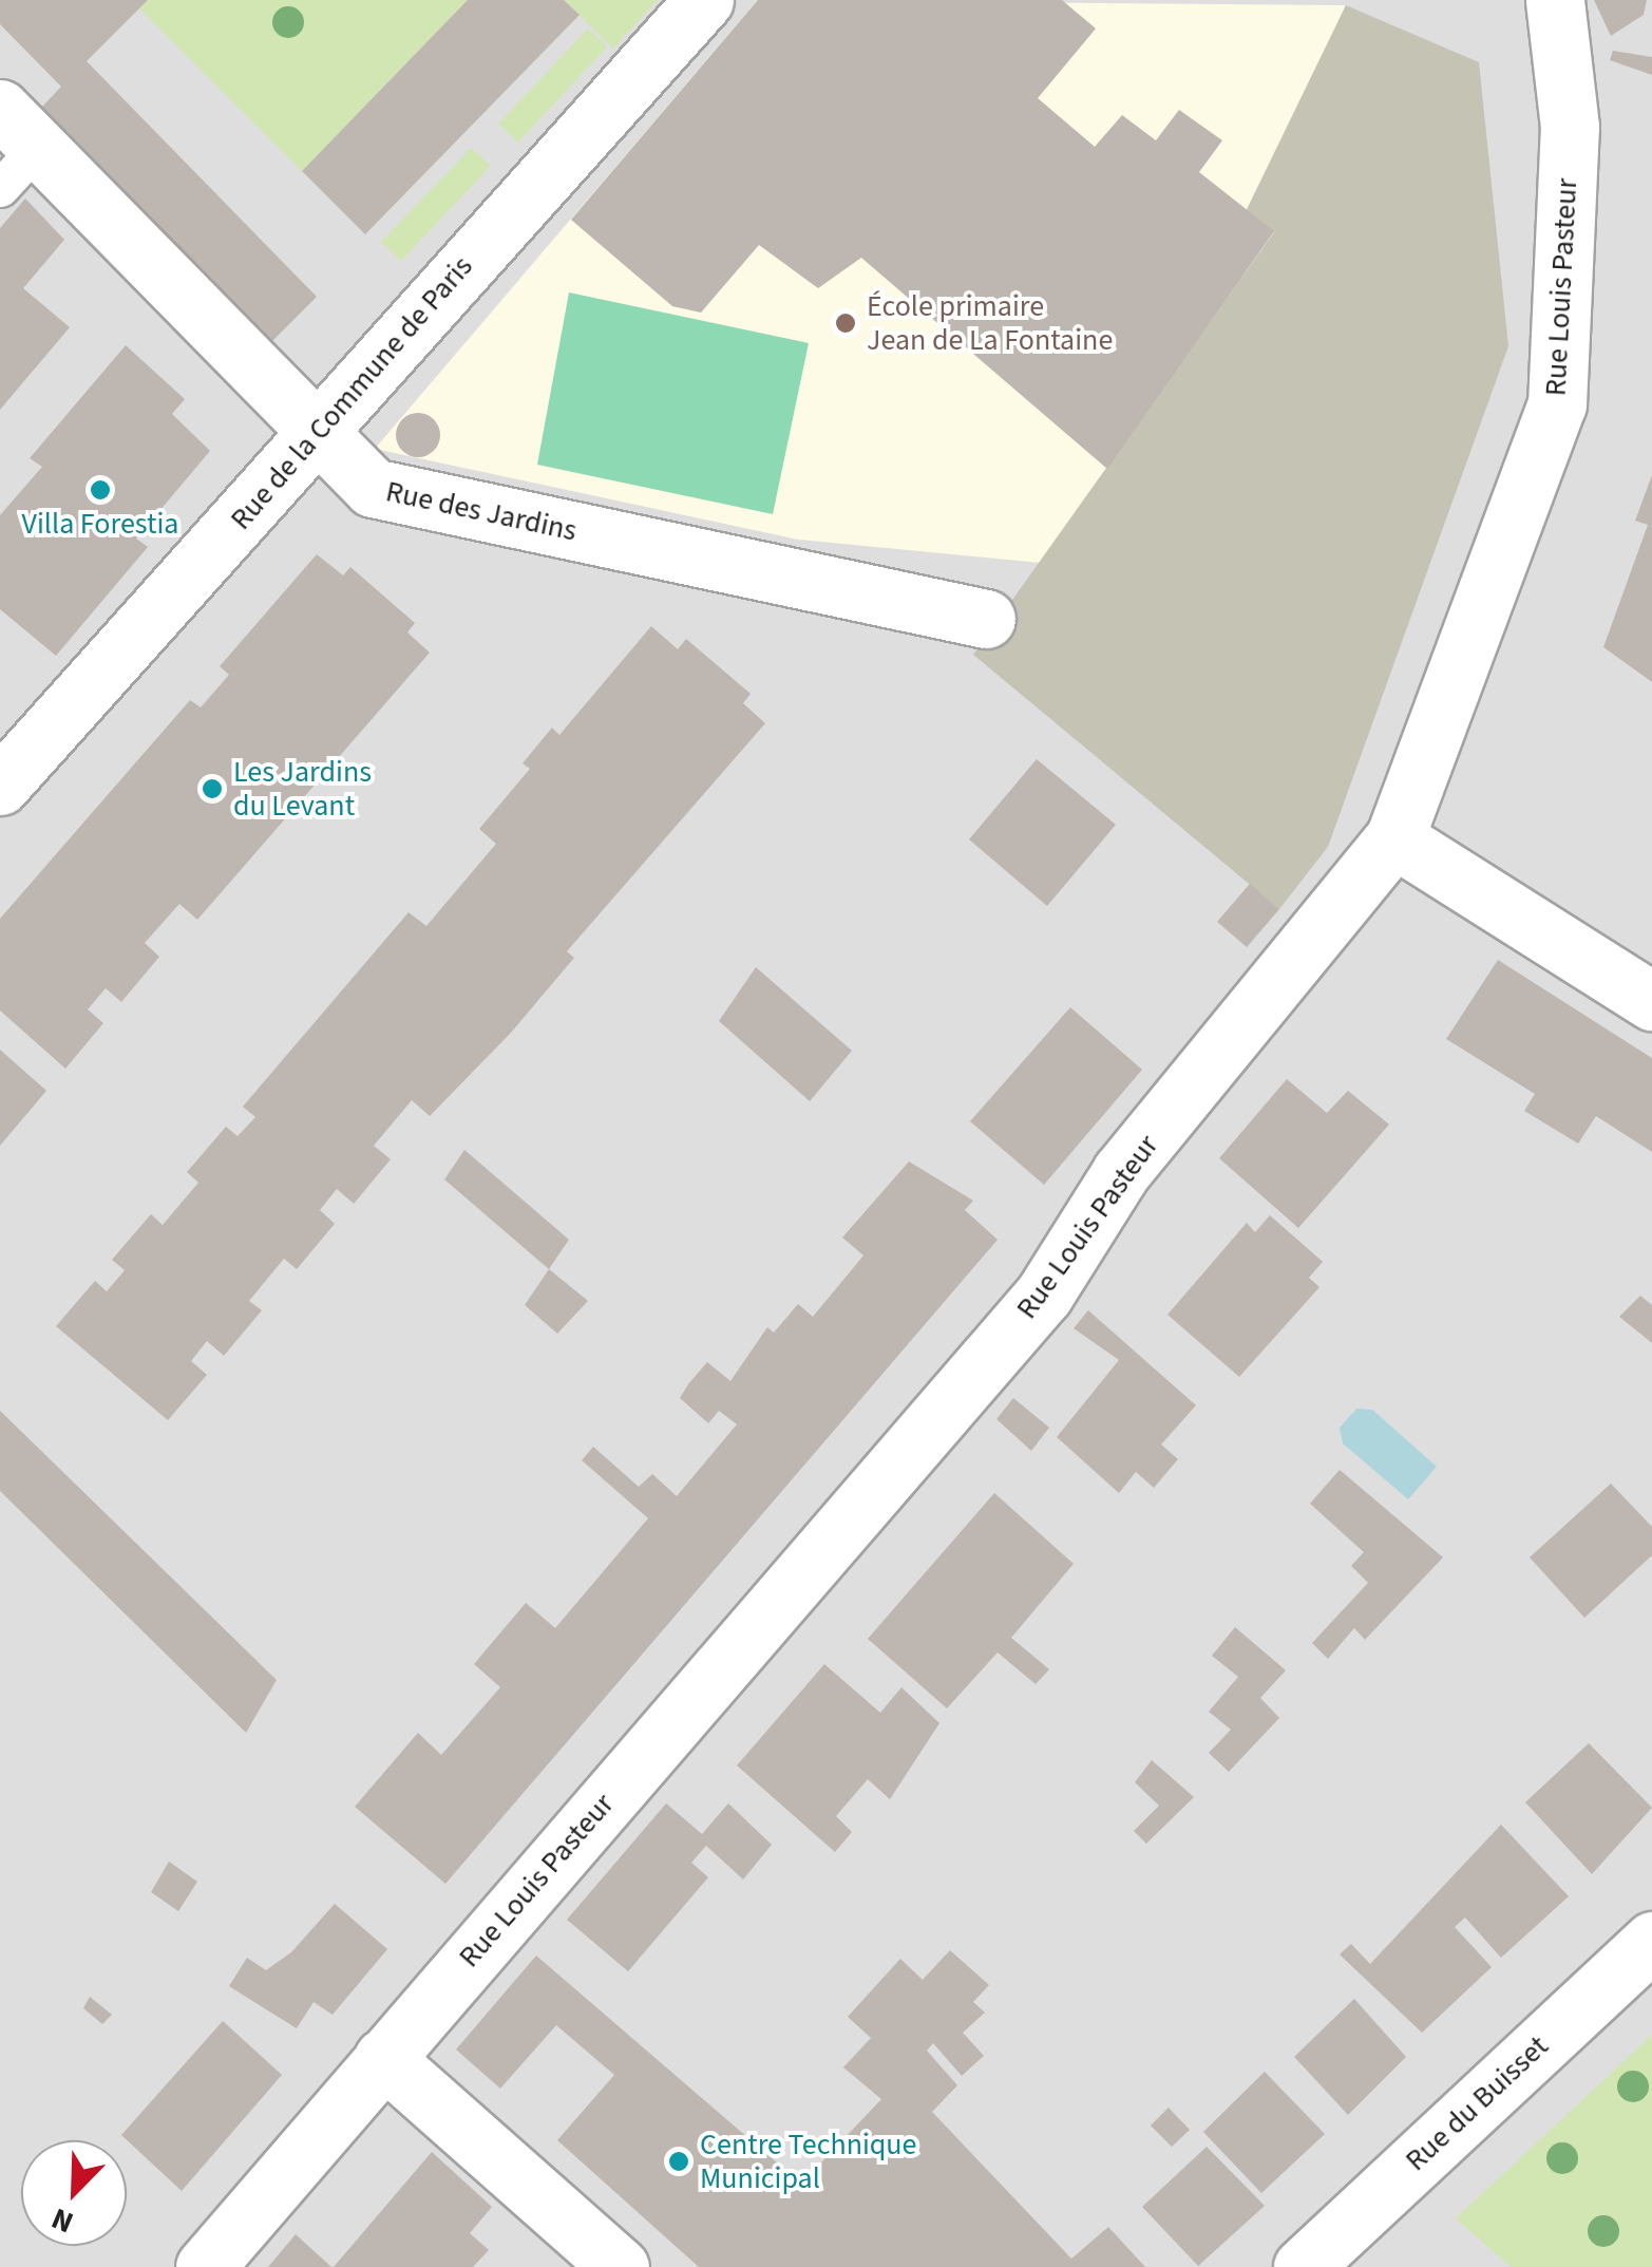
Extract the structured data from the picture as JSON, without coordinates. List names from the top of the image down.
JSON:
{
  "streets": {
    "street": [
      "Rue Louis Pasteur",
      "Rue de la Commune de Paris",
      "Rue des Jardins",
      "Rue du Buisset"
    ]
  },
  "crossings": [
    ["Rue de la Commune de Paris", "Rue des Jardins"]
  ],
  "places": [
    "École primaire Jean de La Fontaine",
    "Villa Forestia",
    "Les Jardins du Levant",
    "Centre Technique Municipal"
  ],
  "north": "bottom left"
}
